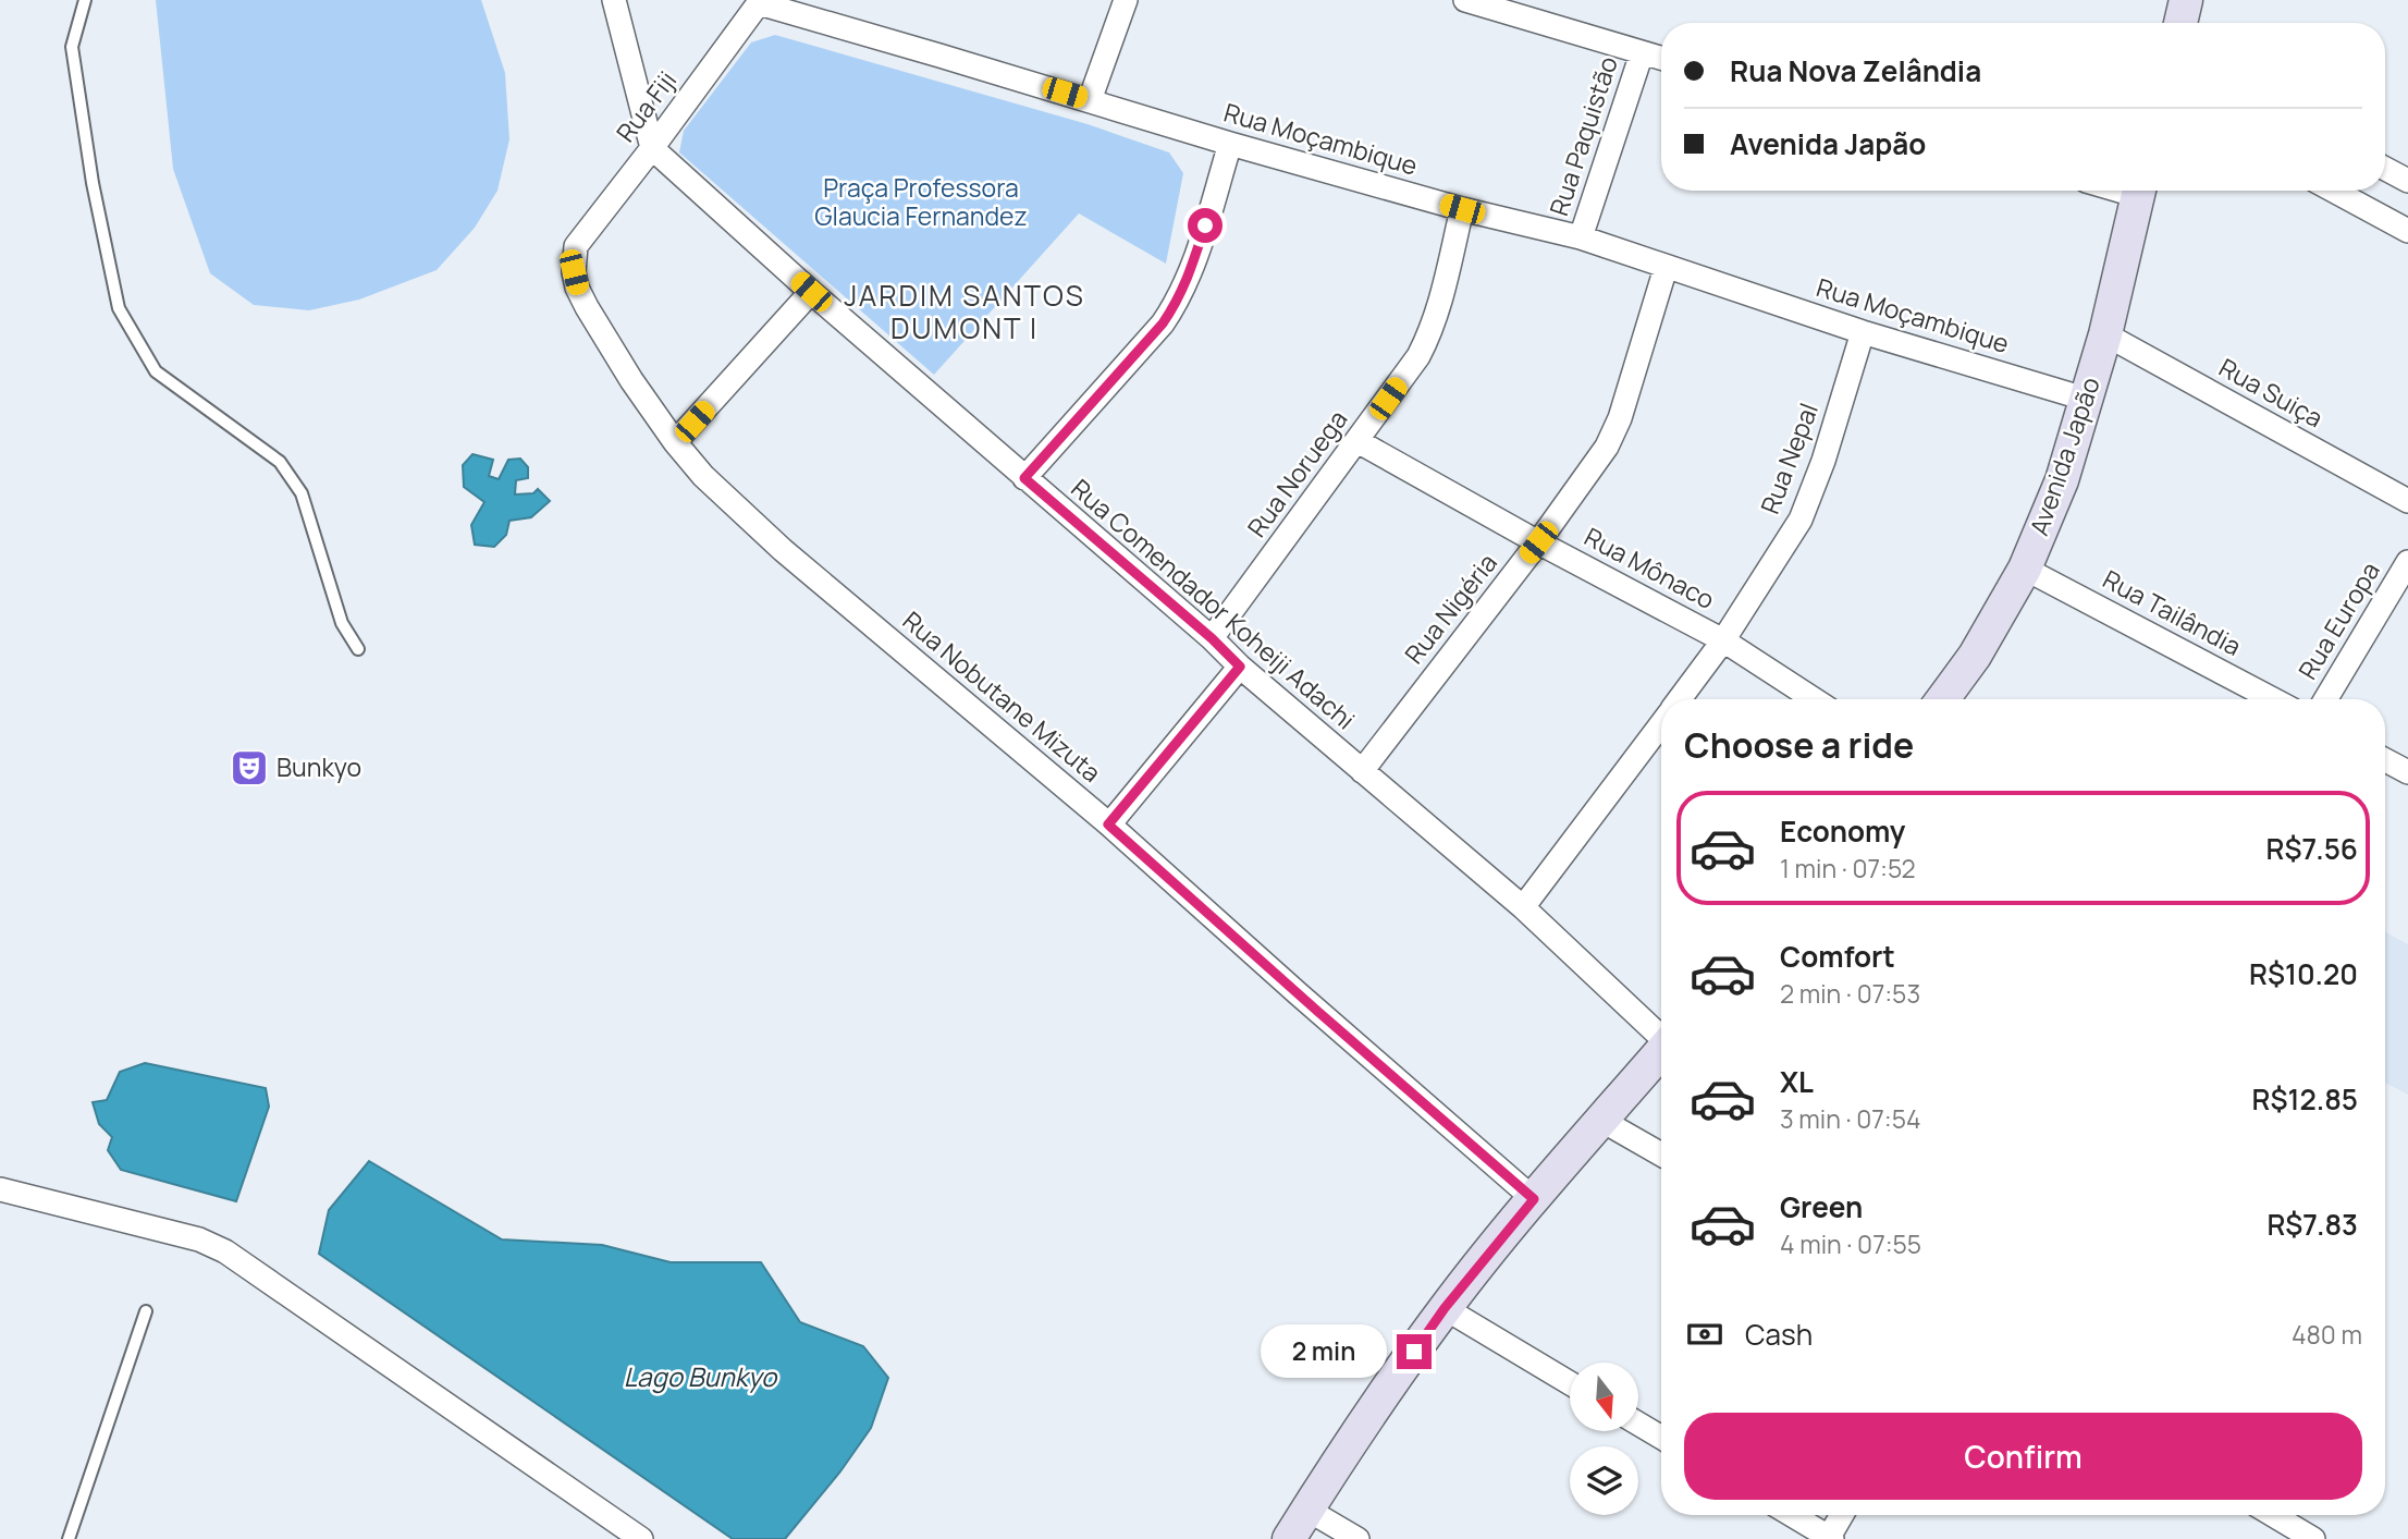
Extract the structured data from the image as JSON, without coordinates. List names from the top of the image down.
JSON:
{
  "streets": {
    "main road": ["Avenida Japão"],
    "street": [
      "Rua Fiji",
      "Rua Paquistão",
      "Rua Moçambique",
      "Rua Suiça",
      "Rua Nepal",
      "Rua Noruega",
      "Rua Mônaco",
      "Rua Comendador Koheiji Adachi",
      "Rua Nigéria",
      "Rua Tailândia",
      "Rua Europa",
      "Rua Nobutane Mizuta"
    ]
  },
  "crossings": [
    ["Rua Fiji", "Rua Moçambique"],
    ["Rua Fiji", "Rua Comendador Koheiji Adachi"],
    ["Rua Fiji", "Rua Nobutane Mizuta"],
    ["Rua Paquistão", "Rua Moçambique"],
    ["Rua Moçambique", "Avenida Japão"],
    ["Rua Moçambique", "Rua Nepal"],
    ["Rua Moçambique", "Rua Noruega"],
    ["Rua Moçambique", "Rua Nigéria"],
    ["Rua Suiça", "Avenida Japão"],
    ["Avenida Japão", "Rua Tailândia"],
    ["Rua Nepal", "Rua Mônaco"],
    ["Rua Nepal", "Rua Comendador Koheiji Adachi"],
    ["Rua Noruega", "Rua Mônaco"],
    ["Rua Noruega", "Rua Comendador Koheiji Adachi"],
    ["Rua Mônaco", "Rua Nigéria"],
    ["Rua Comendador Koheiji Adachi", "Rua Nigéria"]
  ],
  "districts": ["JARDIM SANTOS DUMONT I"],
  "water": ["Lago Bunkyo"],
  "parks": ["Praça Professora Glaucia Fernandez"],
  "places": {
    "theatre": ["Bunkyo"]
  },
  "north": "bottom",
  "page": {
    "banner": ["Rua Nova Zelândia", "Avenida Japão"],
    "heading": "Choose a ride",
    "list": [
      {
        "name": "Economy",
        "note": "1 min · 07:52",
        "value": "R$7.56"
      },
      {
        "name": "Comfort",
        "note": "2 min · 07:53",
        "value": "R$10.20"
      },
      {
        "name": "XL",
        "note": "3 min · 07:54",
        "value": "R$12.85"
      },
      {
        "name": "Green",
        "note": "4 min · 07:55",
        "value": "R$7.83"
      }
    ],
    "pay": ["Cash", "480 m"],
    "bubble": "2 min",
    "buttons": "Confirm"
  }
}
